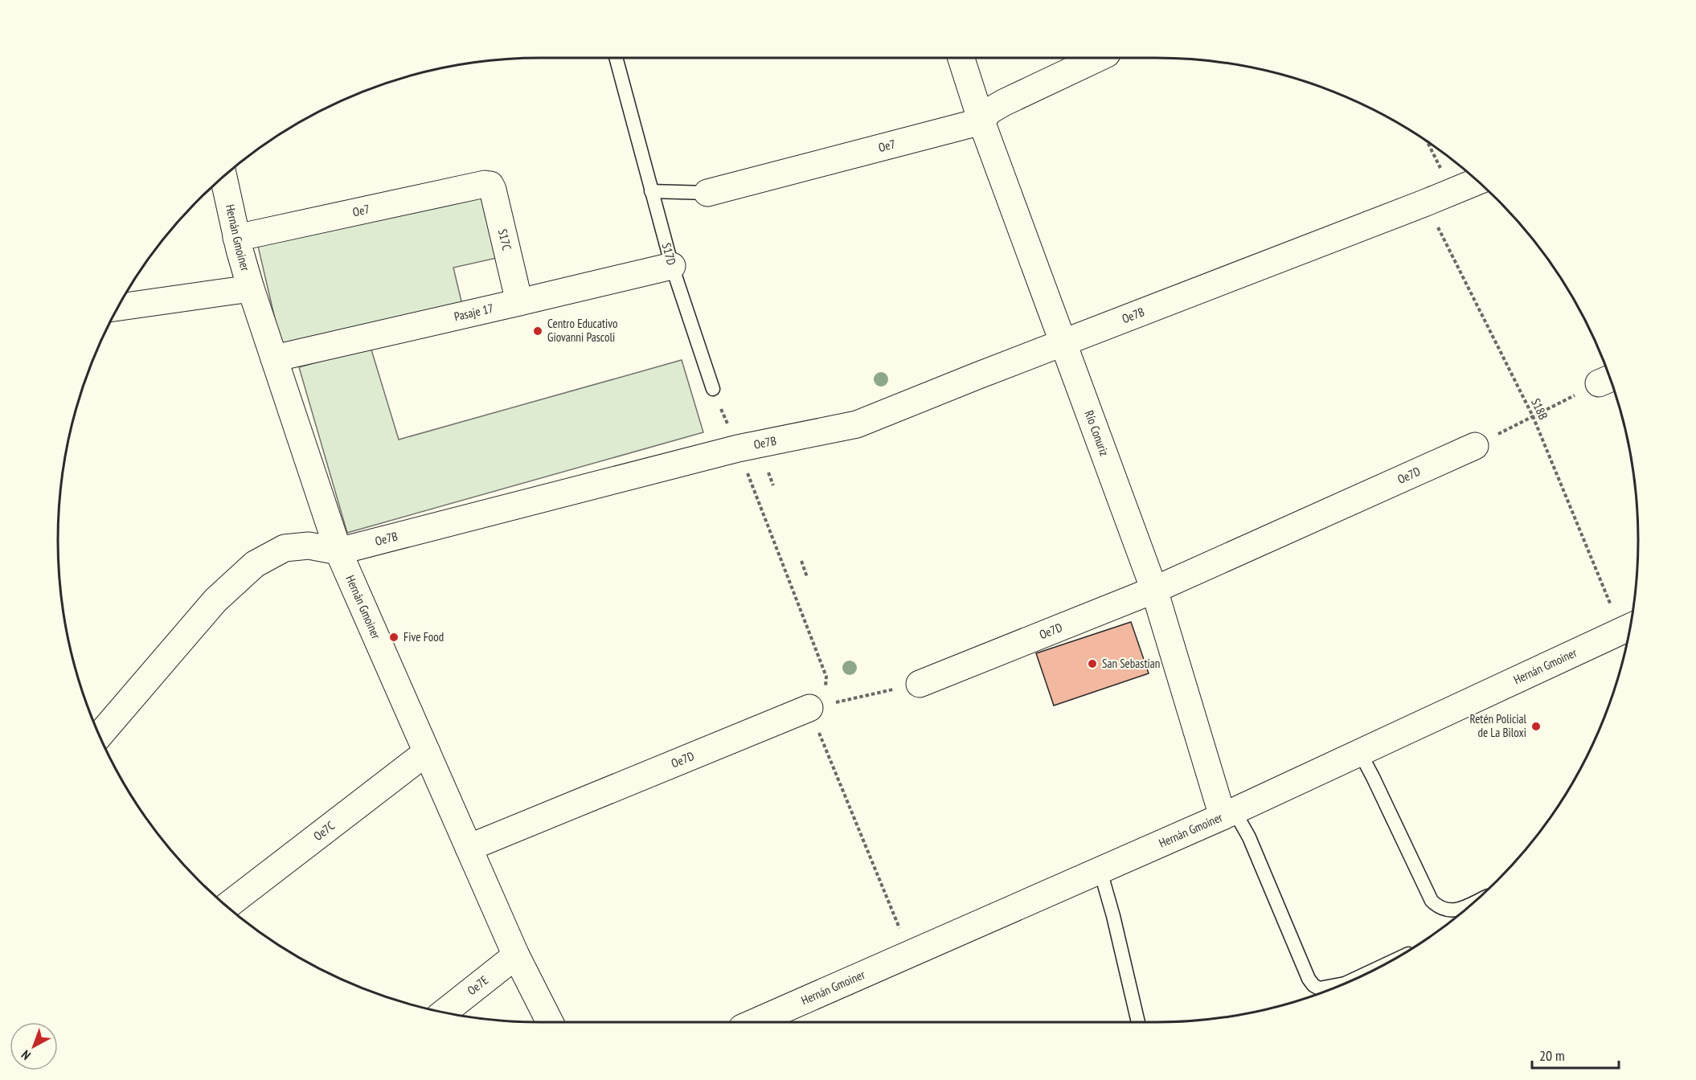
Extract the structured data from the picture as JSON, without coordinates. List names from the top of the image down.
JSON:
{
  "streets": {
    "street": [
      "Oe7",
      "Hernán Gmoiner",
      "S17C",
      "Pasaje 17",
      "Oe7B",
      "Río Conuriz",
      "Oe7D",
      "Oe7C",
      "Oe7E"
    ],
    "lane": ["S17D"],
    "path": ["S18B"]
  },
  "crossings": [
    ["Oe7", "Hernán Gmoiner"],
    ["Oe7", "S17C"],
    ["Oe7", "S17D"],
    ["Oe7", "Río Conuriz"],
    ["Hernán Gmoiner", "Pasaje 17"],
    ["Hernán Gmoiner", "Oe7B"],
    ["Hernán Gmoiner", "S18B"],
    ["Hernán Gmoiner", "Río Conuriz"],
    ["Hernán Gmoiner", "Oe7D"],
    ["Hernán Gmoiner", "Oe7C"],
    ["Hernán Gmoiner", "Oe7E"],
    ["S17C", "Pasaje 17"],
    ["S17D", "Pasaje 17"],
    ["Oe7B", "S18B"],
    ["Oe7B", "Río Conuriz"],
    ["Río Conuriz", "Oe7D"]
  ],
  "places": [
    "Centro Educativo Giovanni Pascoli",
    "Five Food",
    "San Sebastian",
    "Retén Policial de La Biloxi"
  ],
  "scale_bar": "20 m",
  "north": "bottom left"
}
